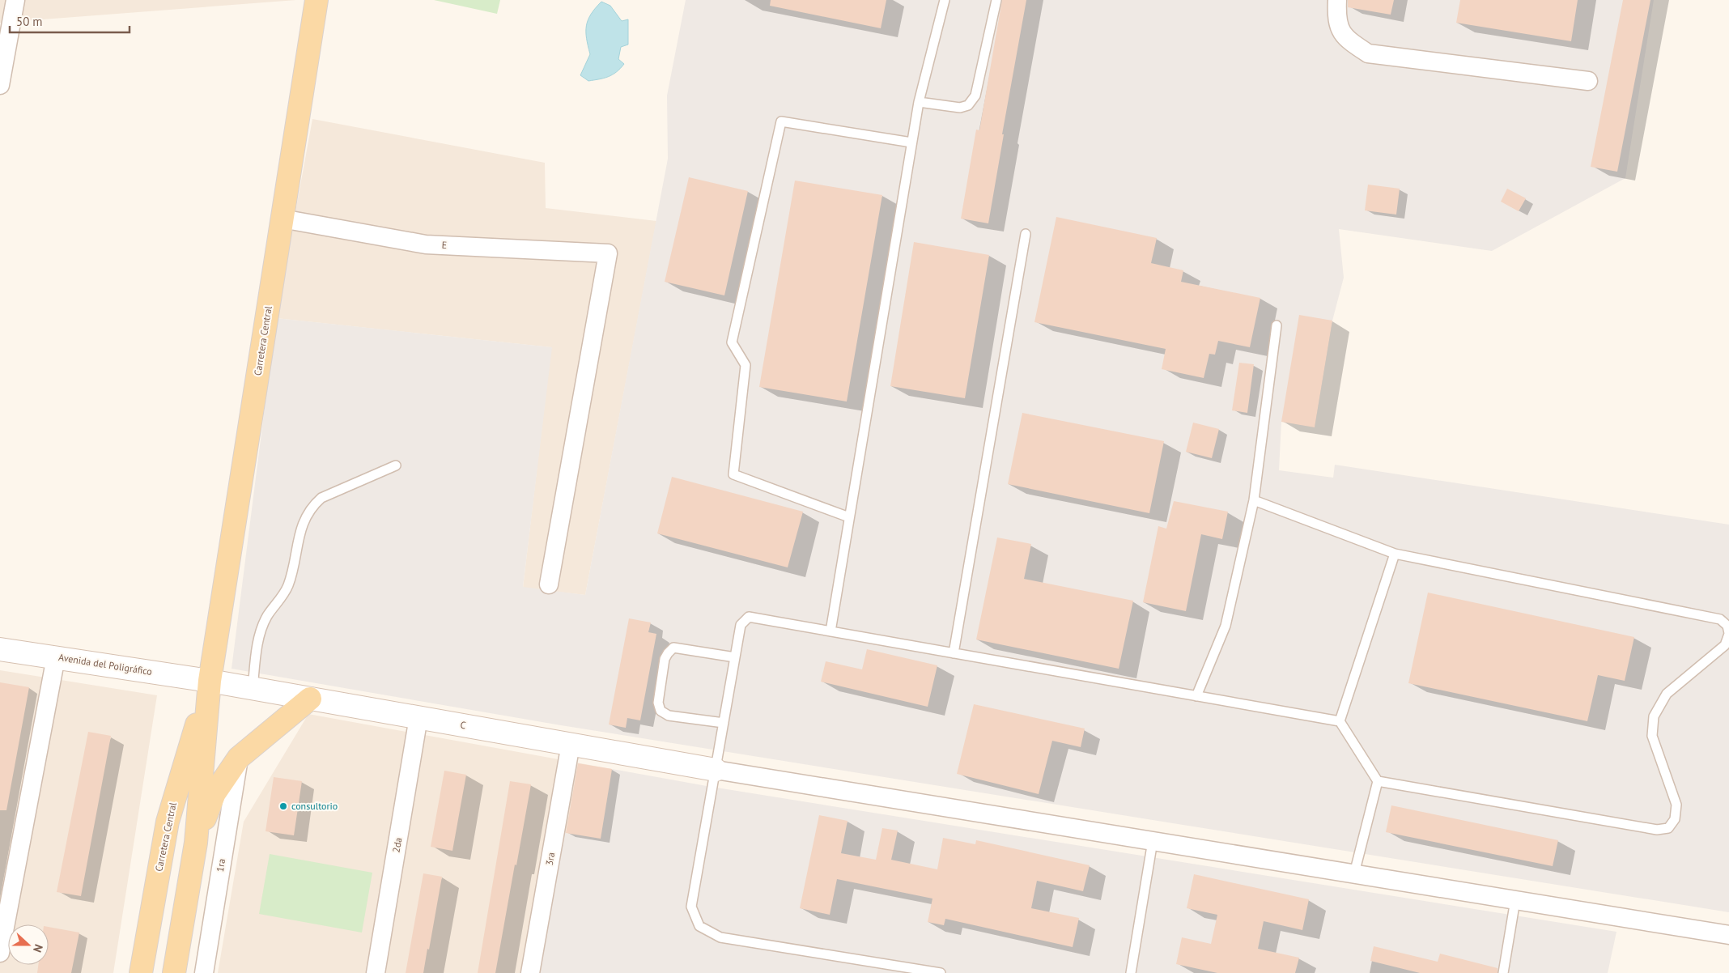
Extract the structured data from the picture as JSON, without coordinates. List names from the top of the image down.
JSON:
{
  "streets": {
    "main road": ["Carretera Central"],
    "street": [
      "E",
      "Avenida del Poligráfico",
      "C",
      "2da",
      "3ra",
      "1ra"
    ]
  },
  "crossings": [
    ["E", "Carretera Central"],
    ["Carretera Central", "Avenida del Poligráfico"],
    ["Carretera Central", "C"],
    ["Avenida del Poligráfico", "C"],
    ["C", "2da"],
    ["C", "3ra"]
  ],
  "places": ["consultorio"],
  "scale_bar": "50 m",
  "north": "right"
}
